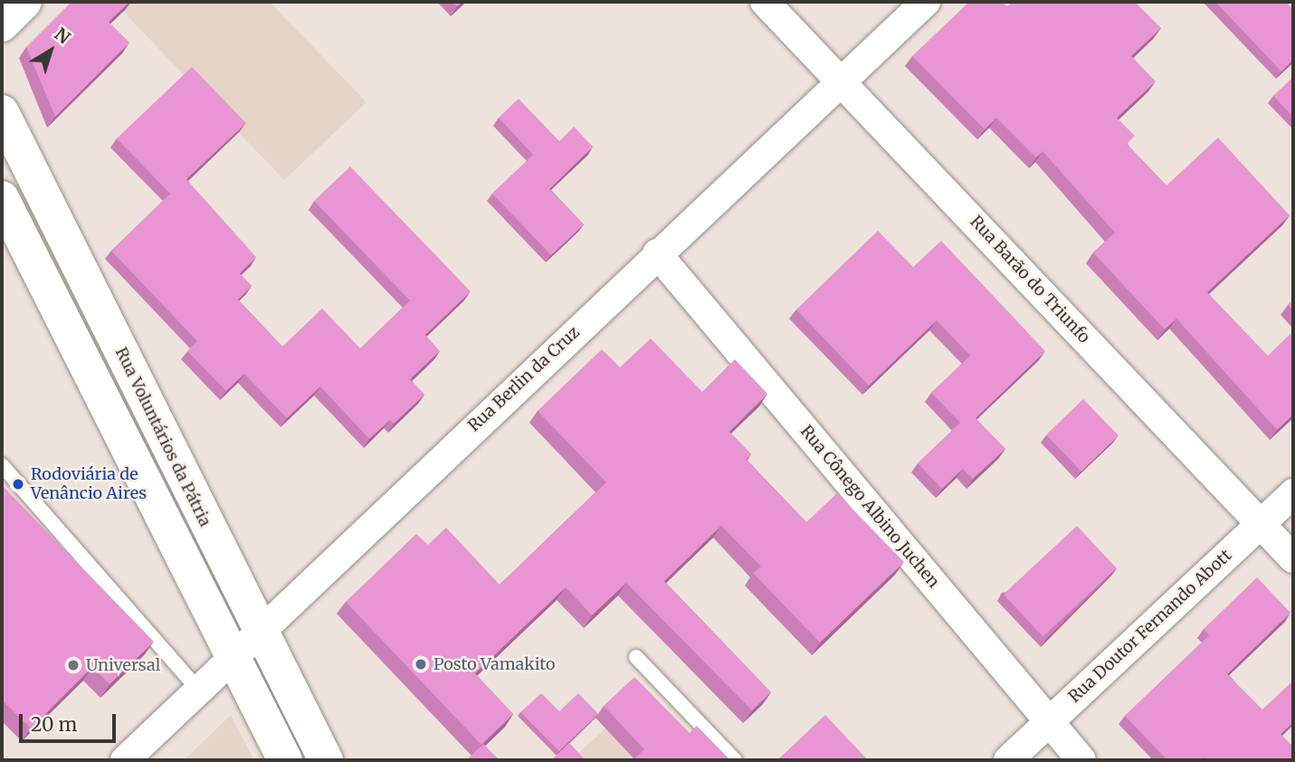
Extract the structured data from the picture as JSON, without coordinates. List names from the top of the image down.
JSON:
{
  "streets": {
    "main road": ["Rua Voluntários da Pátria"],
    "street": [
      "Rua Barão do Triunfo",
      "Rua Berlin da Cruz",
      "Rua Cônego Albino Juchen",
      "Rua Doutor Fernando Abott"
    ]
  },
  "crossings": [
    ["Rua Barão do Triunfo", "Rua Berlin da Cruz"],
    ["Rua Barão do Triunfo", "Rua Doutor Fernando Abott"],
    ["Rua Berlin da Cruz", "Rua Voluntários da Pátria"],
    ["Rua Berlin da Cruz", "Rua Cônego Albino Juchen"],
    ["Rua Cônego Albino Juchen", "Rua Doutor Fernando Abott"]
  ],
  "places": ["Rodoviária de Venâncio Aires", "Posto Vamakito", "Universal"],
  "scale_bar": "20 m",
  "north": "top right"
}
